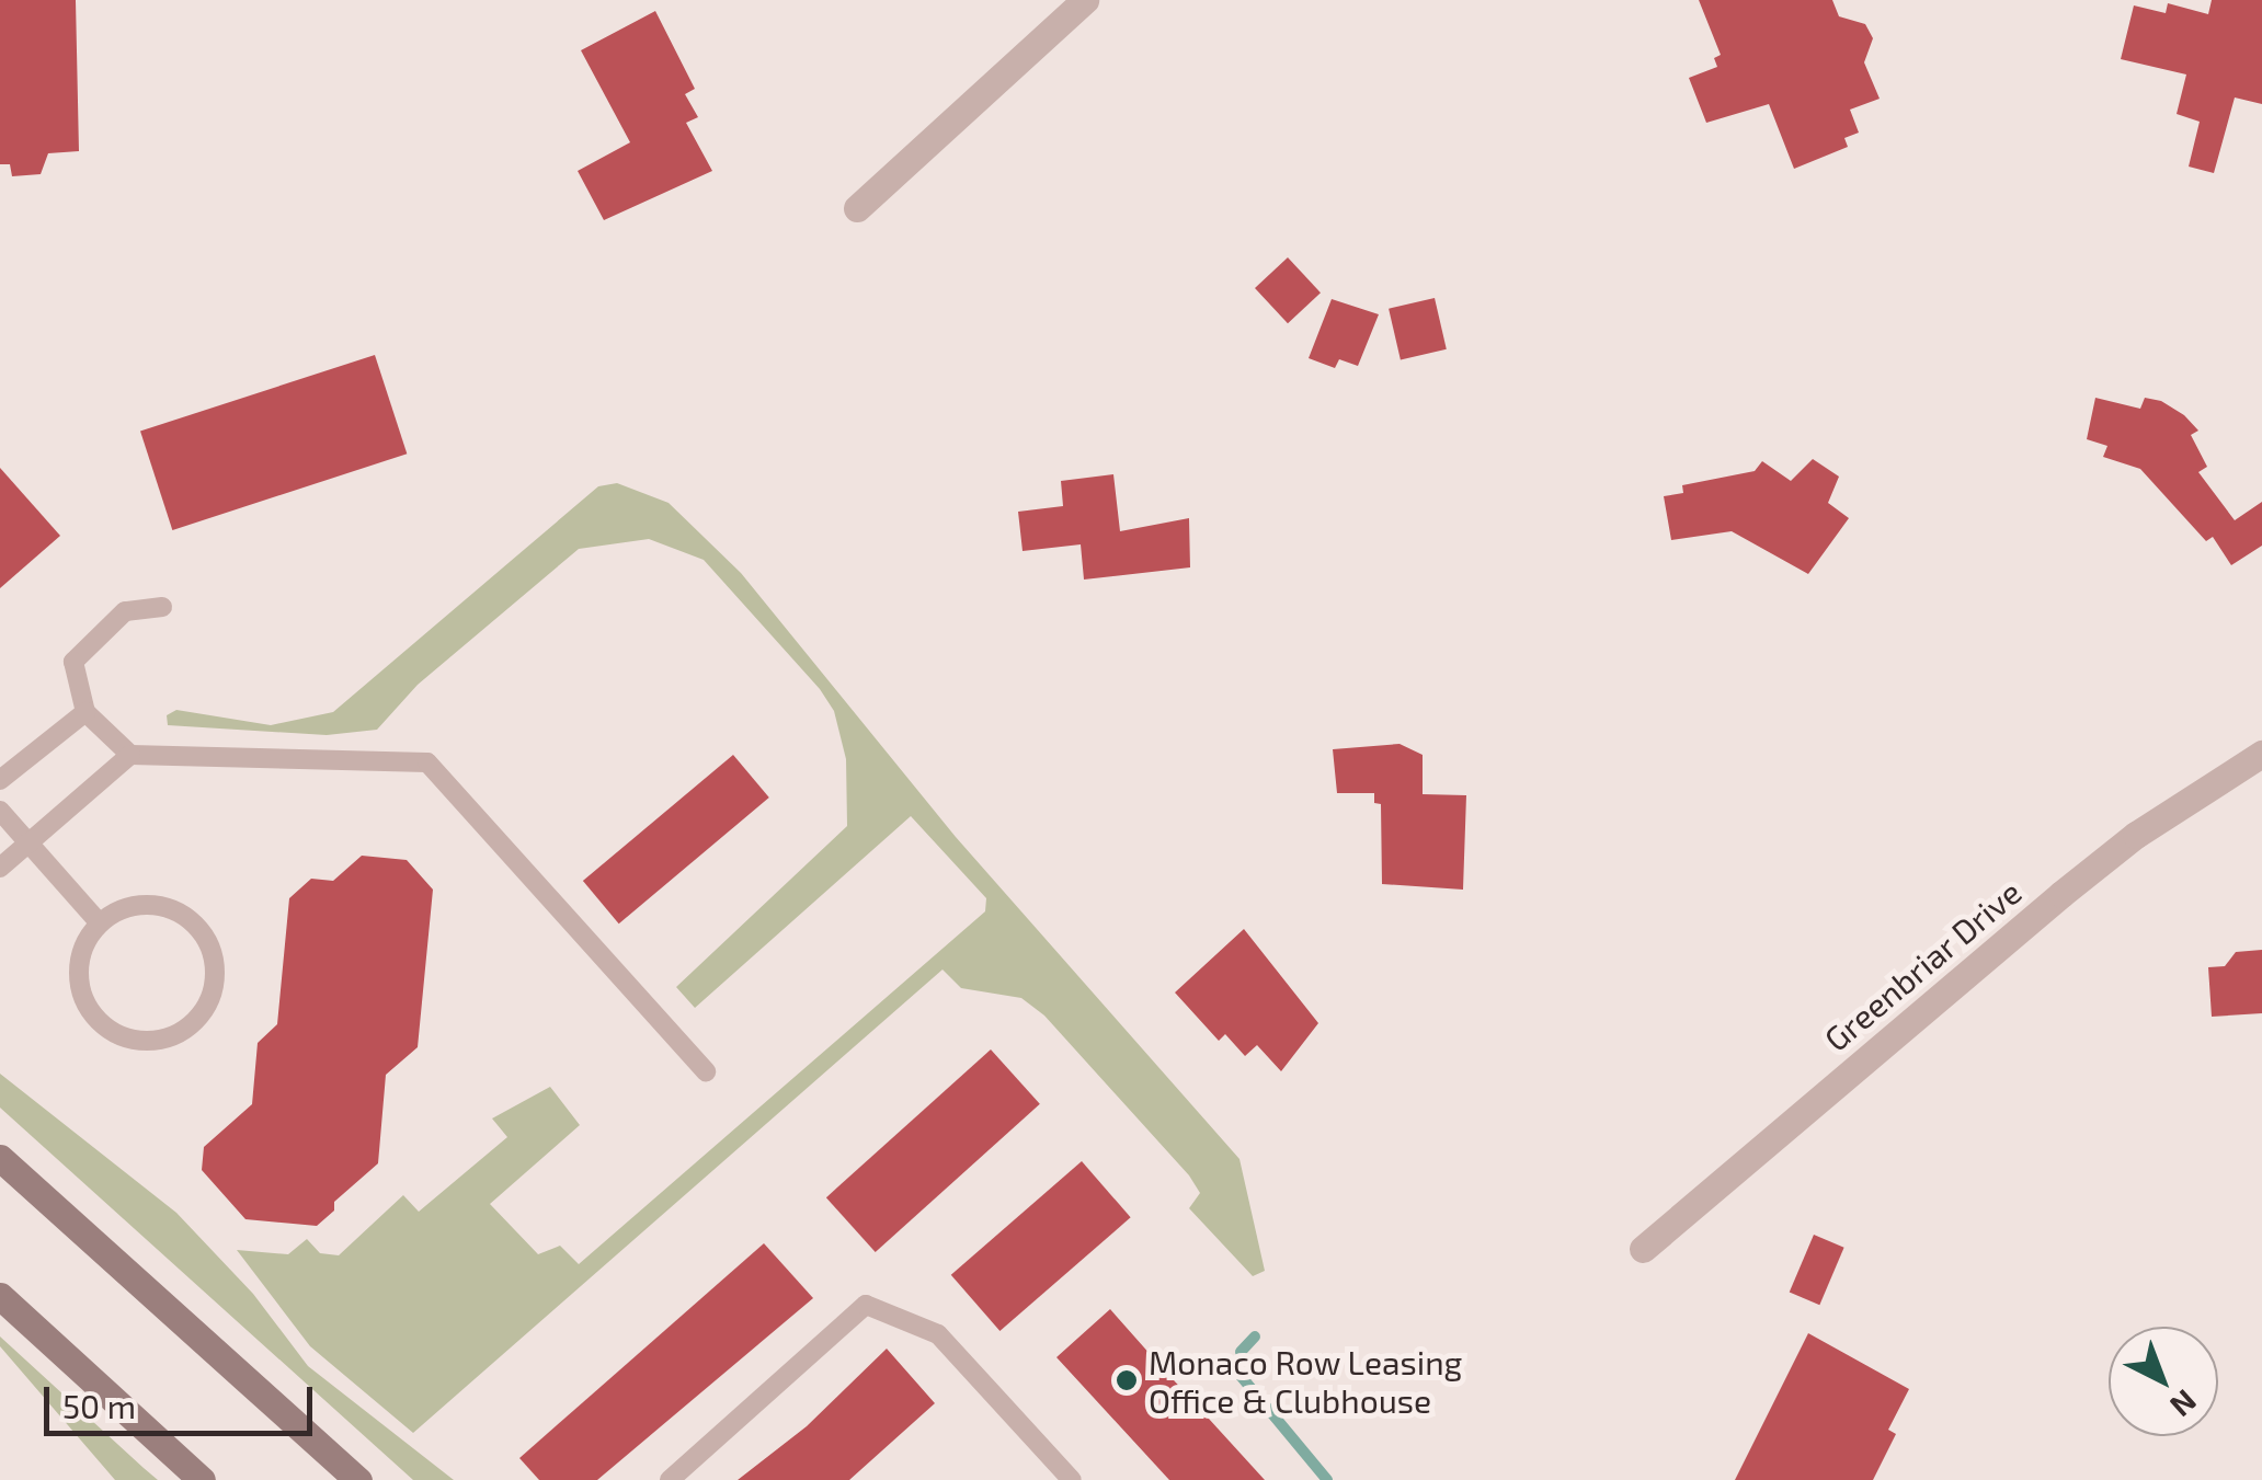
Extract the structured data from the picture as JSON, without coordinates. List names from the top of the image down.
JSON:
{
  "streets": {
    "street": ["Greenbriar Drive"]
  },
  "places": ["Monaco Row Leasing Office & Clubhouse"],
  "scale_bar": "50 m",
  "north": "bottom right"
}
